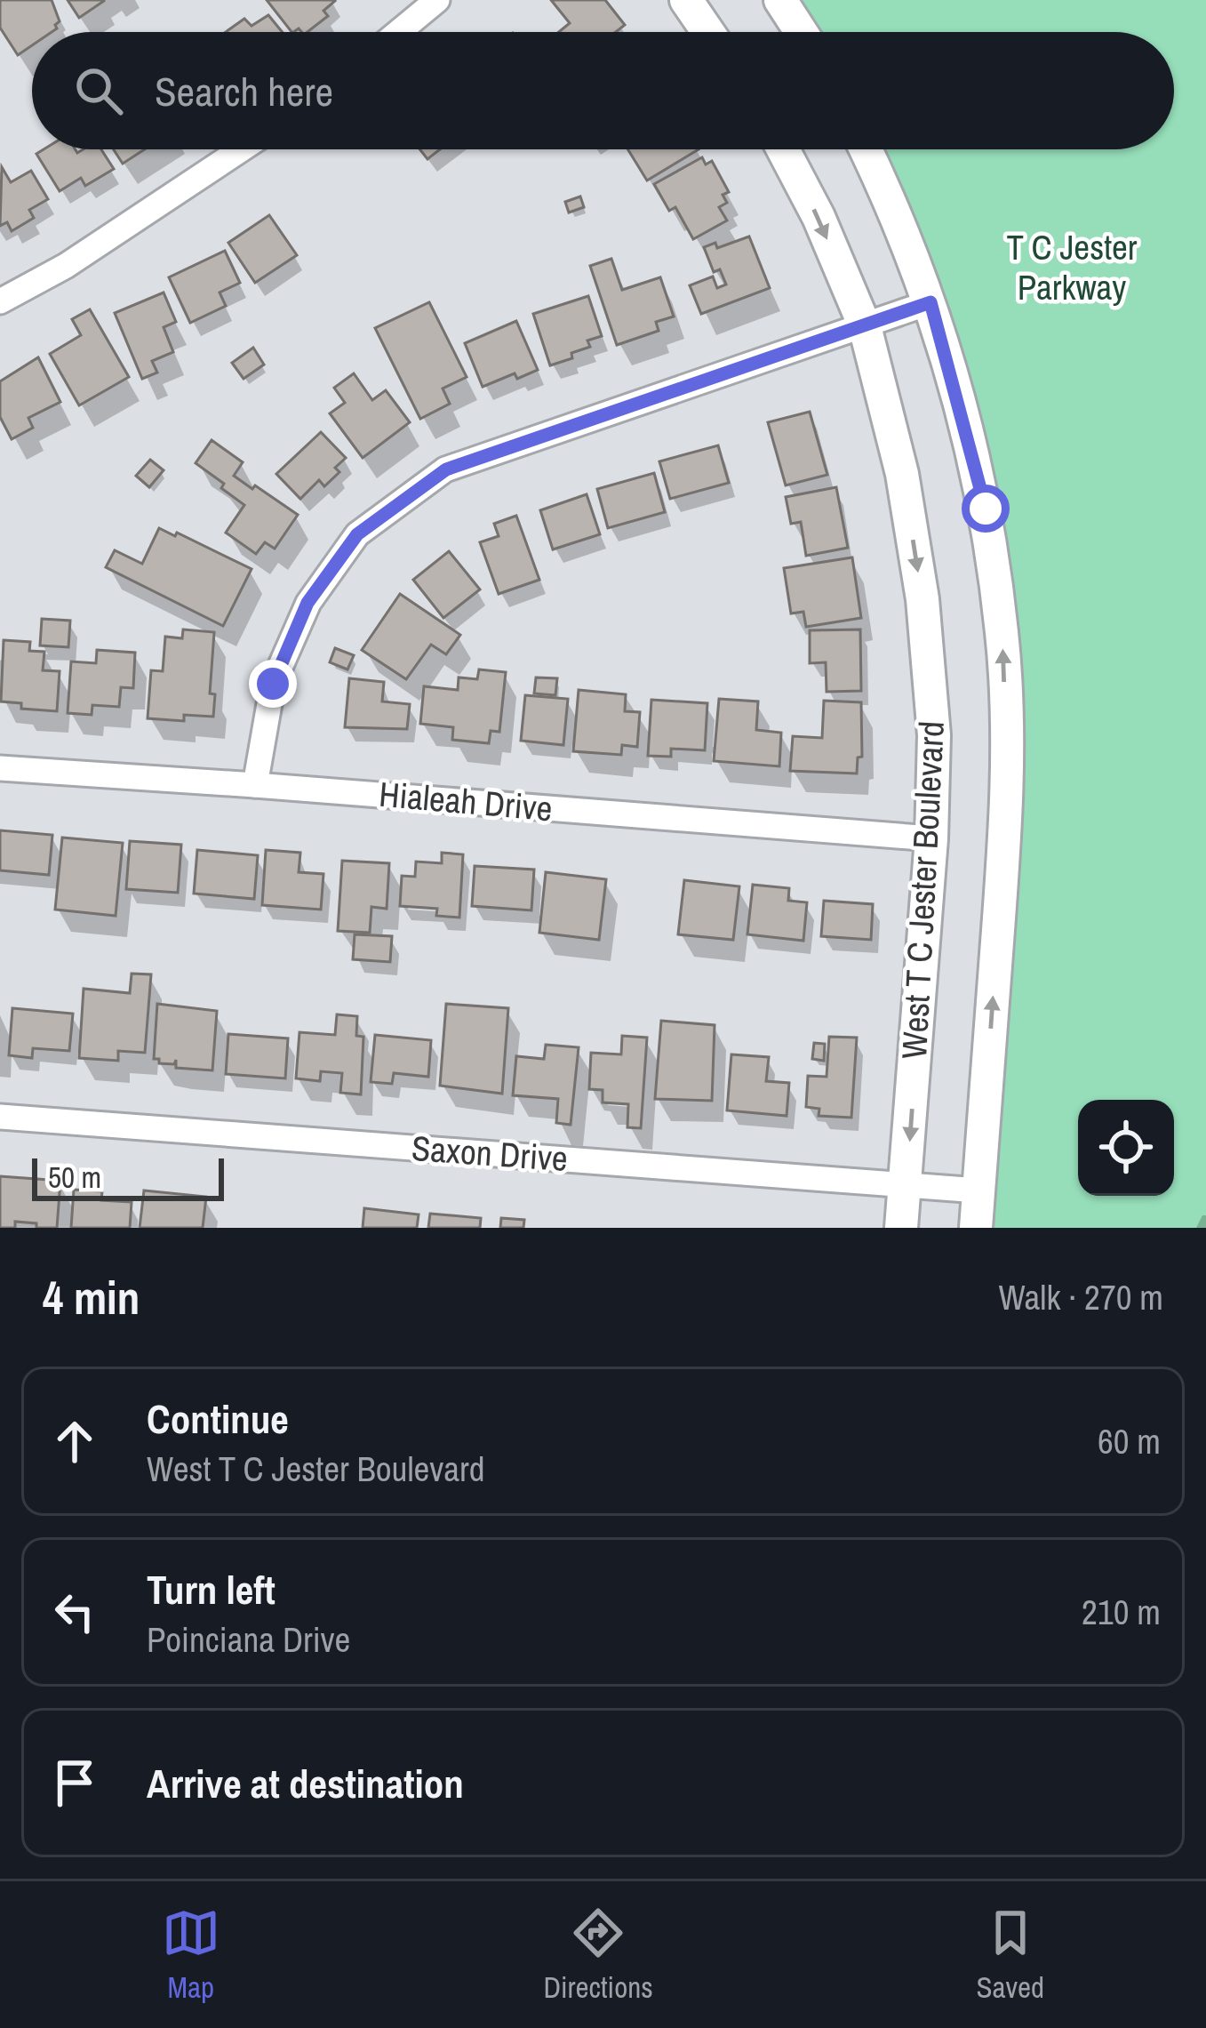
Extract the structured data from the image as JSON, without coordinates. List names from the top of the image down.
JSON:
{
  "streets": {
    "main road": ["West T C Jester Boulevard"],
    "street": ["Hialeah Drive", "Saxon Drive"]
  },
  "crossings": [
    ["Hialeah Drive", "West T C Jester Boulevard"],
    ["West T C Jester Boulevard", "Saxon Drive"]
  ],
  "parks": ["T C Jester Parkway"],
  "scale_bar": "50 m",
  "page": {
    "search": "Search here",
    "scale": "50 m",
    "heading": ["4 min", "Walk · 270 m"],
    "list": [
      ["Continue", "West T C Jester Boulevard", "60 m"],
      ["Turn left", "Poinciana Drive", "210 m"],
      "Arrive at destination"
    ],
    "nav": ["Map", "Directions", "Saved"]
  }
}
